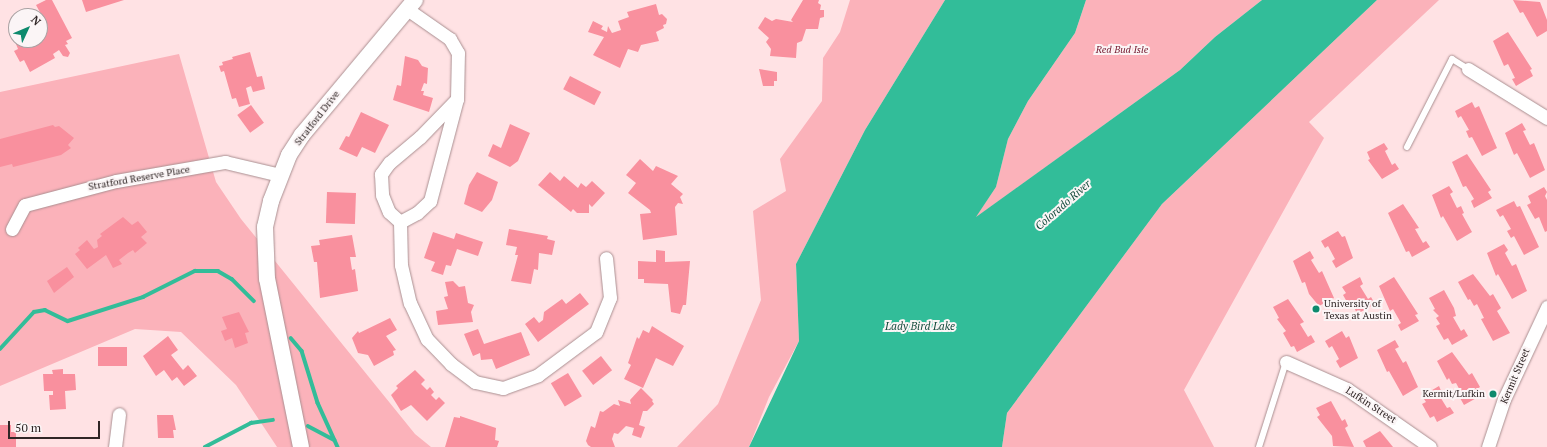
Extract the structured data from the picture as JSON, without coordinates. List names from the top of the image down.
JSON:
{
  "streets": {
    "street": [
      "Stratford Drive",
      "Stratford Reserve Place",
      "Kermit Street",
      "Lufkin Street"
    ]
  },
  "crossings": [
    ["Stratford Drive", "Stratford Reserve Place"]
  ],
  "water": ["Colorado River", "Lady Bird Lake"],
  "parks": ["Red Bud Isle"],
  "places": ["University of Texas at Austin", "Kermit/Lufkin"],
  "scale_bar": "50 m",
  "north": "top right"
}
